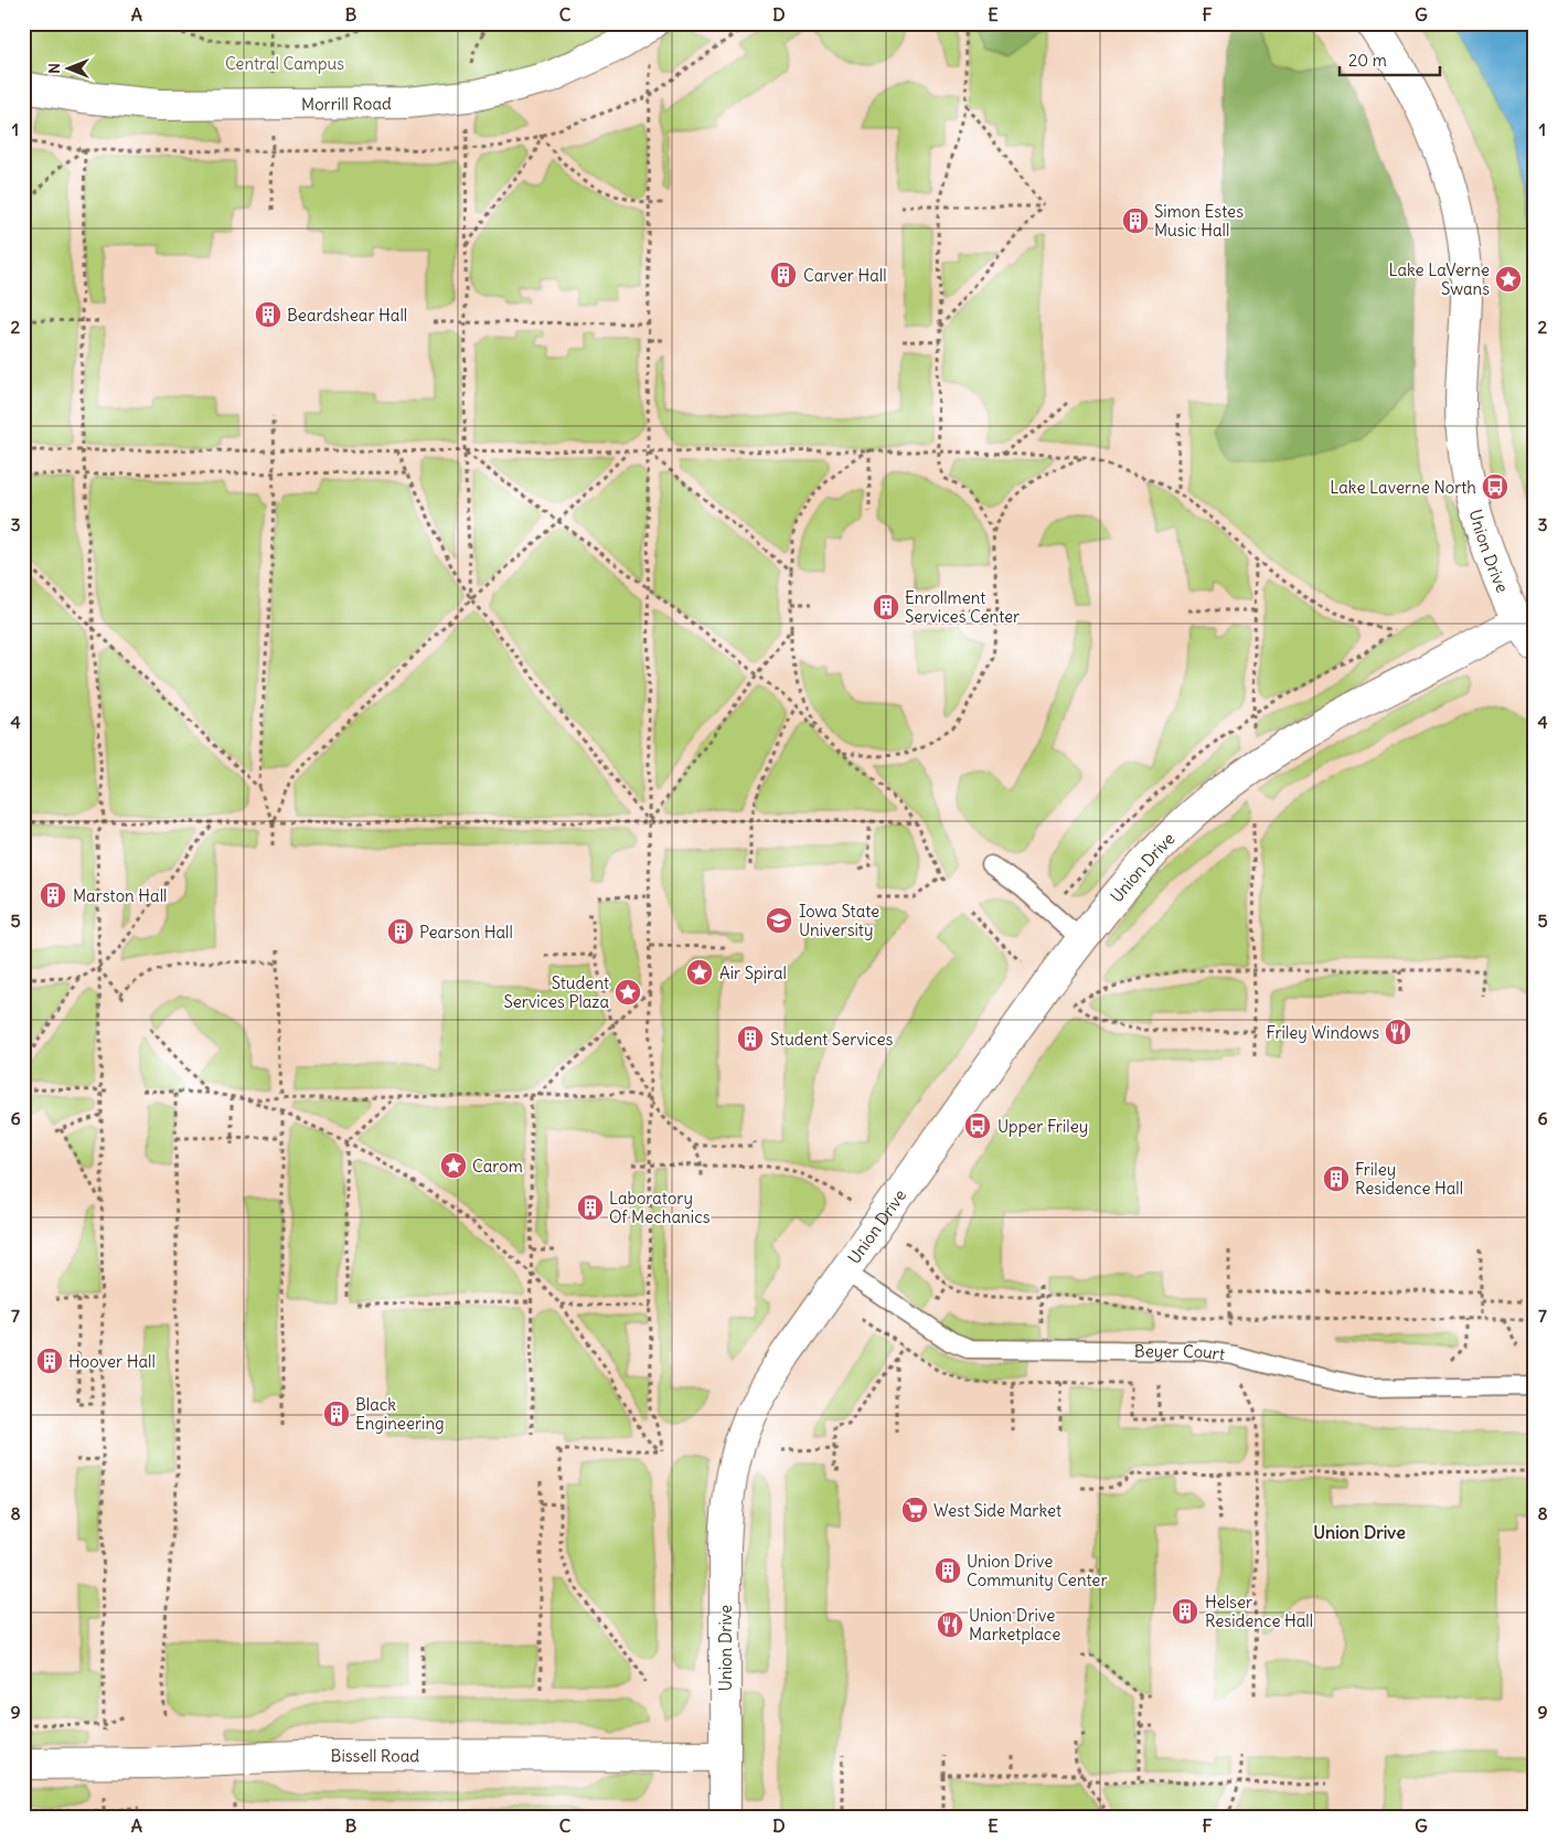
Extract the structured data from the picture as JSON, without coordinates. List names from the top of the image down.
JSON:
{
  "streets": {
    "street": ["Morrill Road", "Union Drive", "Bissell Road"],
    "lane": ["Beyer Court"]
  },
  "crossings": [
    ["Union Drive", "Beyer Court"],
    ["Union Drive", "Bissell Road"]
  ],
  "districts": ["Union Drive"],
  "parks": ["Central Campus"],
  "places": {
    "building": [
      "Simon Estes Music Hall",
      "Carver Hall",
      "Beardshear Hall",
      "Enrollment Services Center",
      "Marston Hall",
      "Pearson Hall",
      "Student Services",
      "Friley Residence Hall",
      "Laboratory Of Mechanics",
      "Hoover Hall",
      "Black Engineering",
      "Union Drive Community Center",
      "Helser Residence Hall"
    ],
    "place": [
      "Lake LaVerne Swans",
      "Air Spiral",
      "Student Services Plaza",
      "Carom"
    ],
    "bus stop": ["Lake Laverne North", "Upper Friley"],
    "school or university": ["Iowa State University"],
    "restaurant": ["Friley Windows", "Union Drive Marketplace"],
    "supermarket": ["West Side Market"]
  },
  "scale_bar": "20 m",
  "north": "left",
  "grid": {
    "columns": [
      "A",
      "B",
      "C",
      "D",
      "E",
      "F",
      "G"
    ],
    "rows": [
      "1",
      "2",
      "3",
      "4",
      "5",
      "6",
      "7",
      "8",
      "9"
    ]
  }
}
